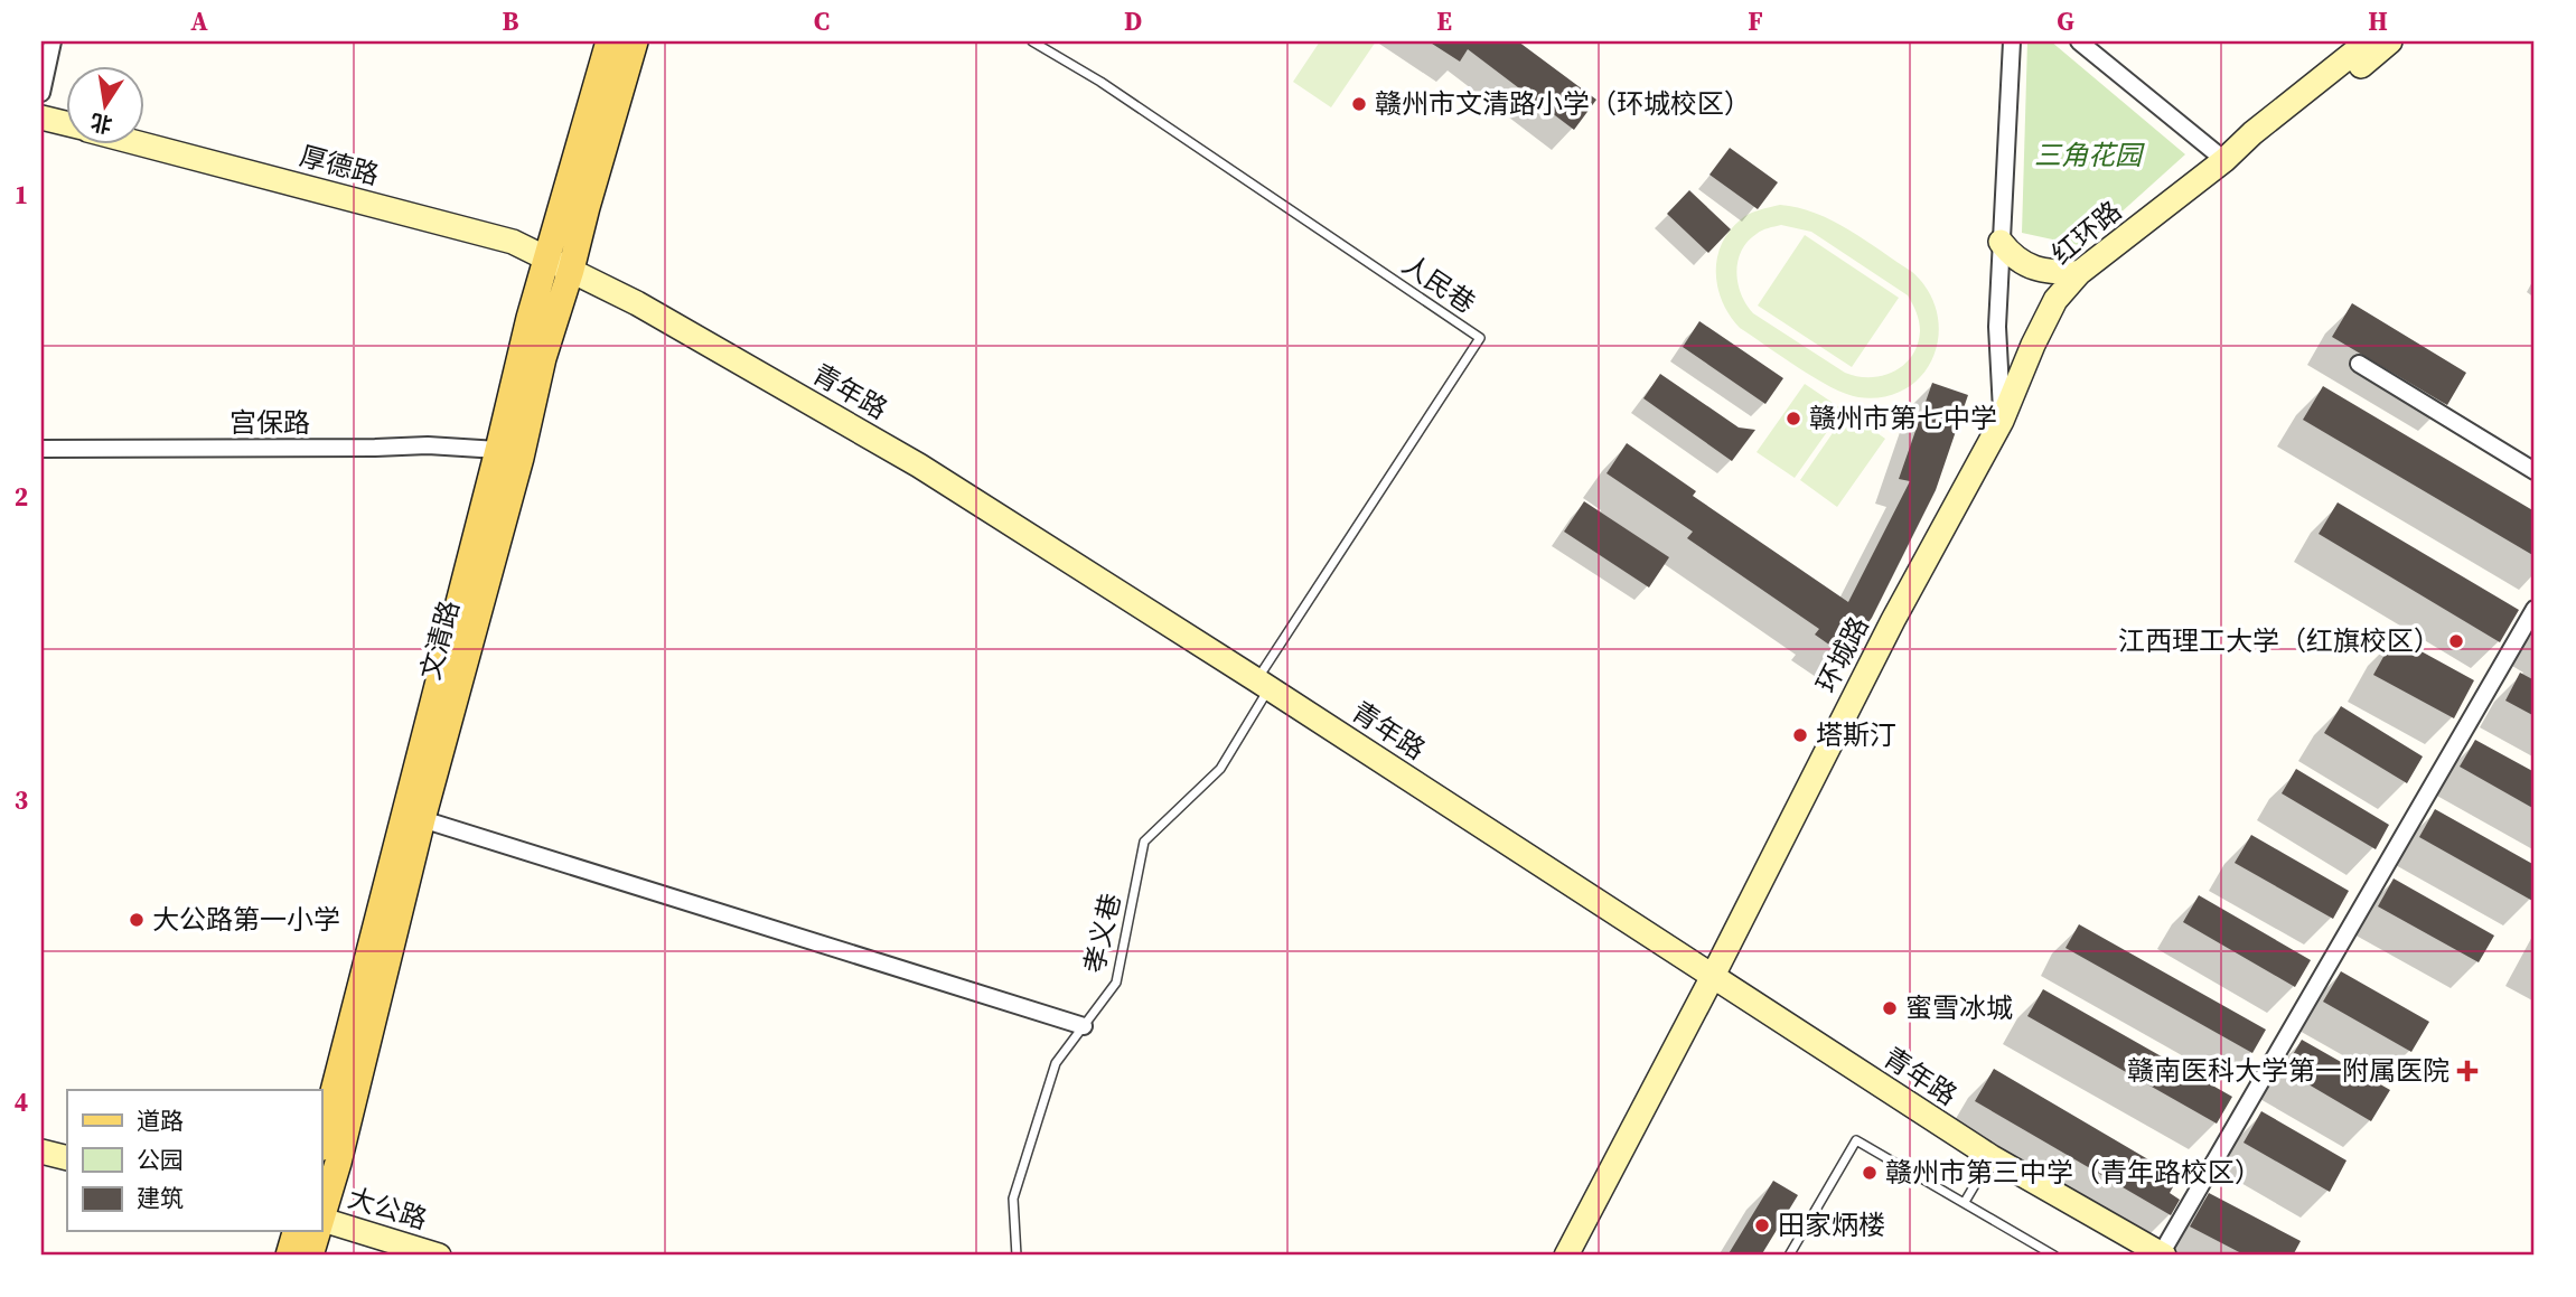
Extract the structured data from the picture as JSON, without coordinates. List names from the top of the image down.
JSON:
{
  "streets": {
    "main road": ["文清路"],
    "street": [
      "厚德路",
      "红环路",
      "青年路",
      "宫保路",
      "环城路",
      "大公路"
    ],
    "lane": ["人民巷", "孝义巷"]
  },
  "crossings": [
    ["厚德路", "青年路"],
    ["厚德路", "文清路"],
    ["红环路", "环城路"],
    ["人民巷", "青年路"],
    ["人民巷", "孝义巷"],
    ["青年路", "文清路"],
    ["青年路", "环城路"],
    ["青年路", "孝义巷"],
    ["宫保路", "文清路"],
    ["文清路", "大公路"]
  ],
  "parks": ["三角花园"],
  "places": {
    "other": [
      "赣州市文清路小学（环城校区）",
      "赣州市第七中学",
      "江西理工大学（红旗校区）",
      "塔斯汀",
      "大公路第一小学",
      "蜜雪冰城",
      "赣州市第三中学（青年路校区）",
      "田家炳楼"
    ],
    "health": ["赣南医科大学第一附属医院"]
  },
  "legend": ["道路", "公园", "建筑"],
  "north": "bottom",
  "grid": {
    "columns": [
      "A",
      "B",
      "C",
      "D",
      "E",
      "F",
      "G",
      "H"
    ],
    "rows": [
      "1",
      "2",
      "3",
      "4"
    ]
  }
}
